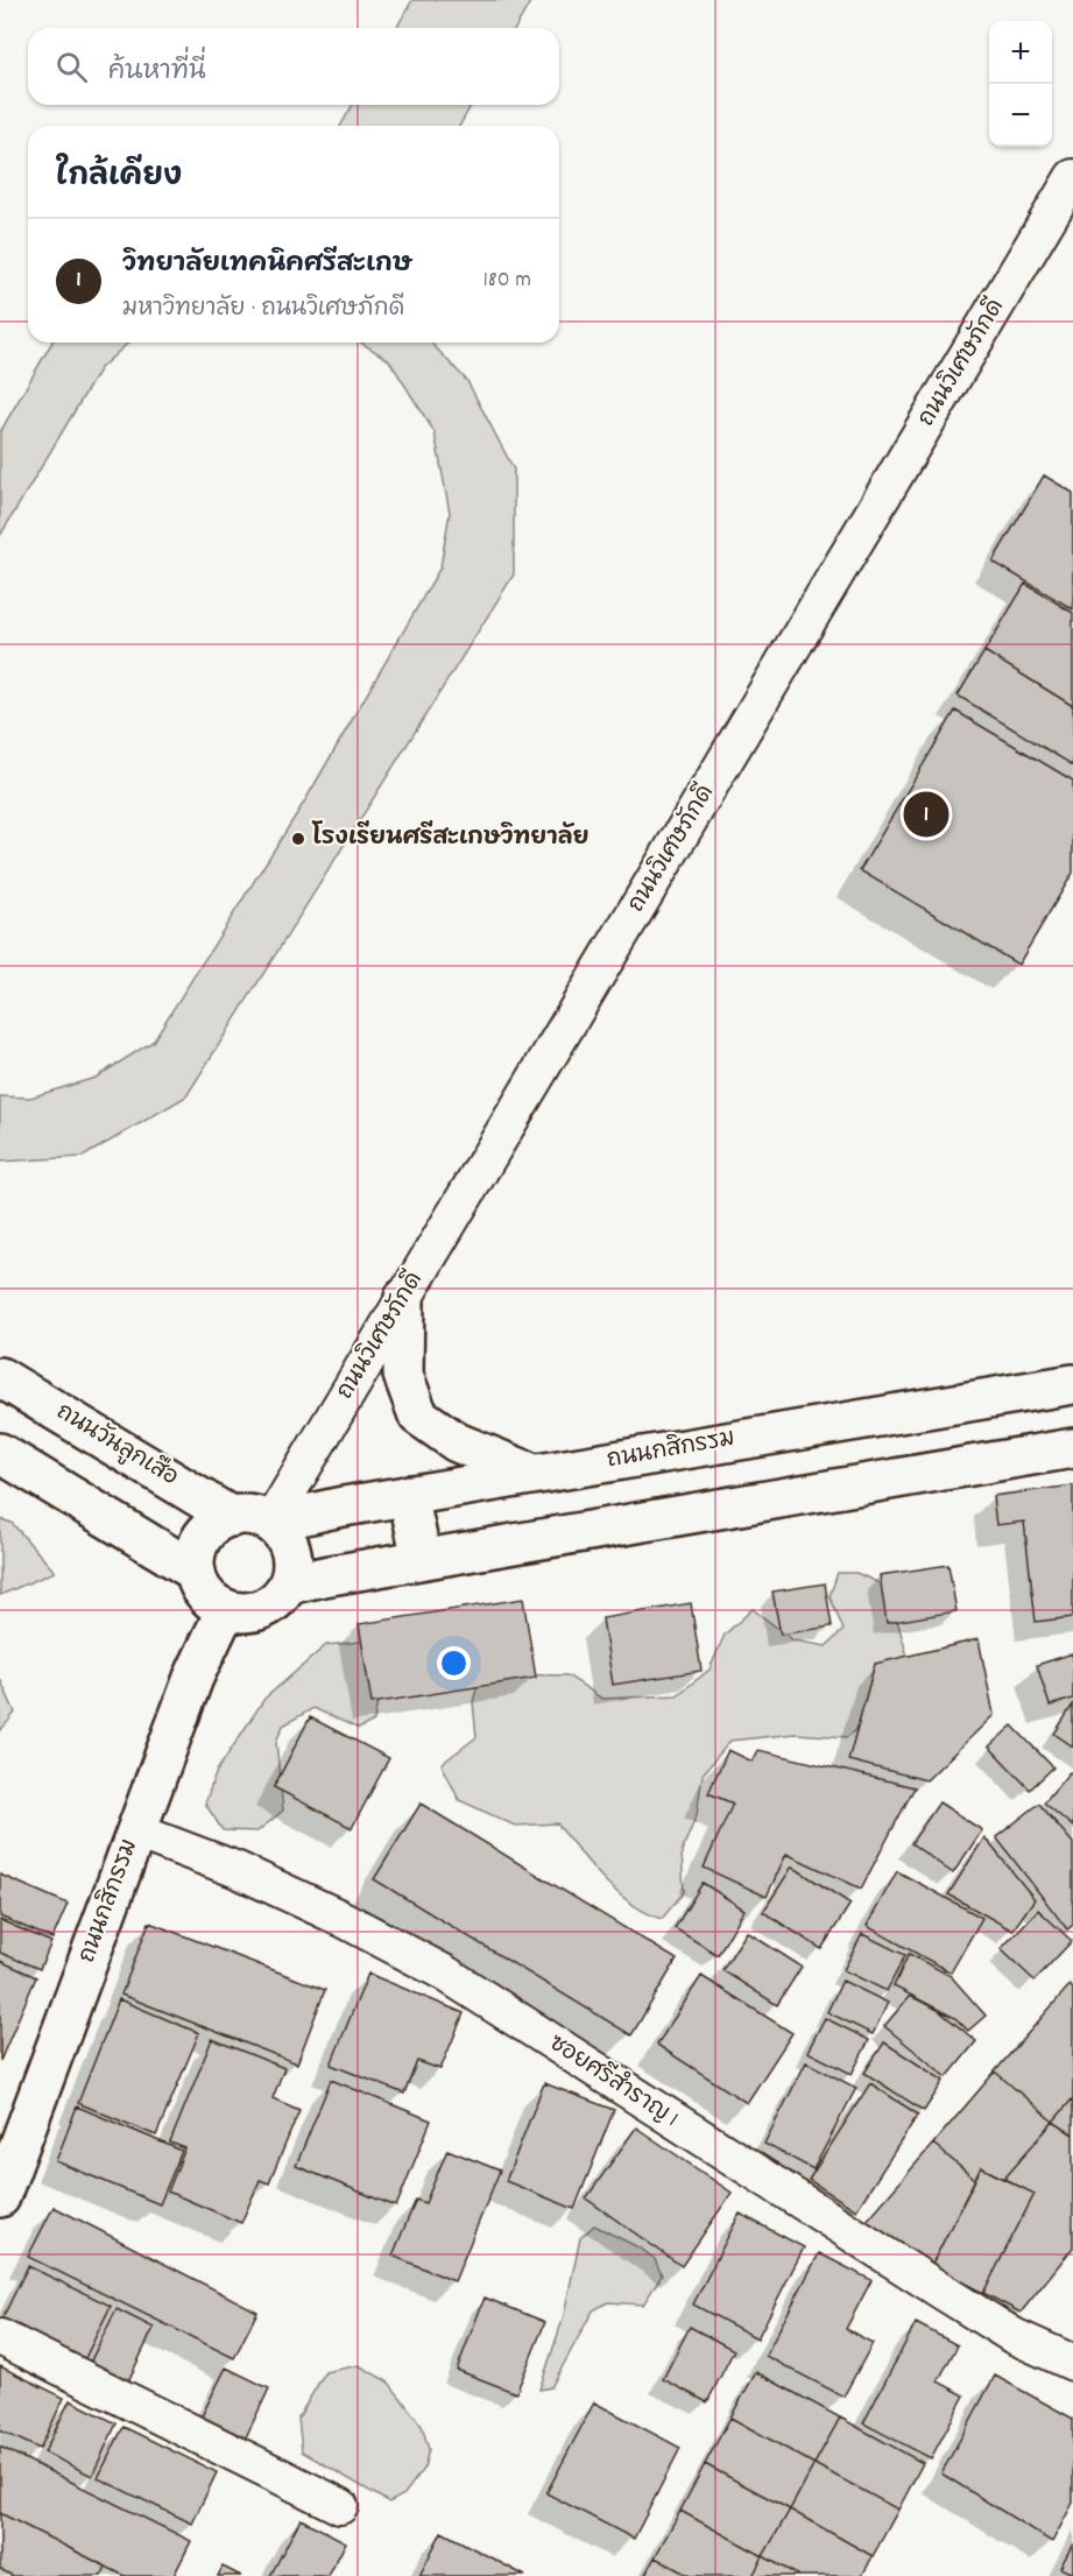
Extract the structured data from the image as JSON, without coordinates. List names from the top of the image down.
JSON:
{
  "streets": {
    "main road": ["ถนนวันลูกเสือ", "ถนนกสิกรรม"],
    "street": ["ถนนวิเศษภักดี", "ซอยศรีสำราญ 1"]
  },
  "crossings": [
    ["ถนนวิเศษภักดี", "ถนนวันลูกเสือ"],
    ["ถนนวิเศษภักดี", "ถนนกสิกรรม"],
    ["ถนนวันลูกเสือ", "ถนนกสิกรรม"],
    ["ถนนกสิกรรม", "ซอยศรีสำราญ 1"]
  ],
  "places": ["โรงเรียนศรีสะเกษวิทยาลัย"],
  "page": {
    "map_buttons": ["+", "−"],
    "search": "ค้นหาที่นี่",
    "heading": "ใกล้เคียง",
    "list": [
      {
        "mark": "1",
        "name": "วิทยาลัยเทคนิคศรีสะเกษ",
        "note": "มหาวิทยาลัย · ถนนวิเศษภักดี",
        "value": "180 m"
      }
    ],
    "pins": "1"
  }
}
